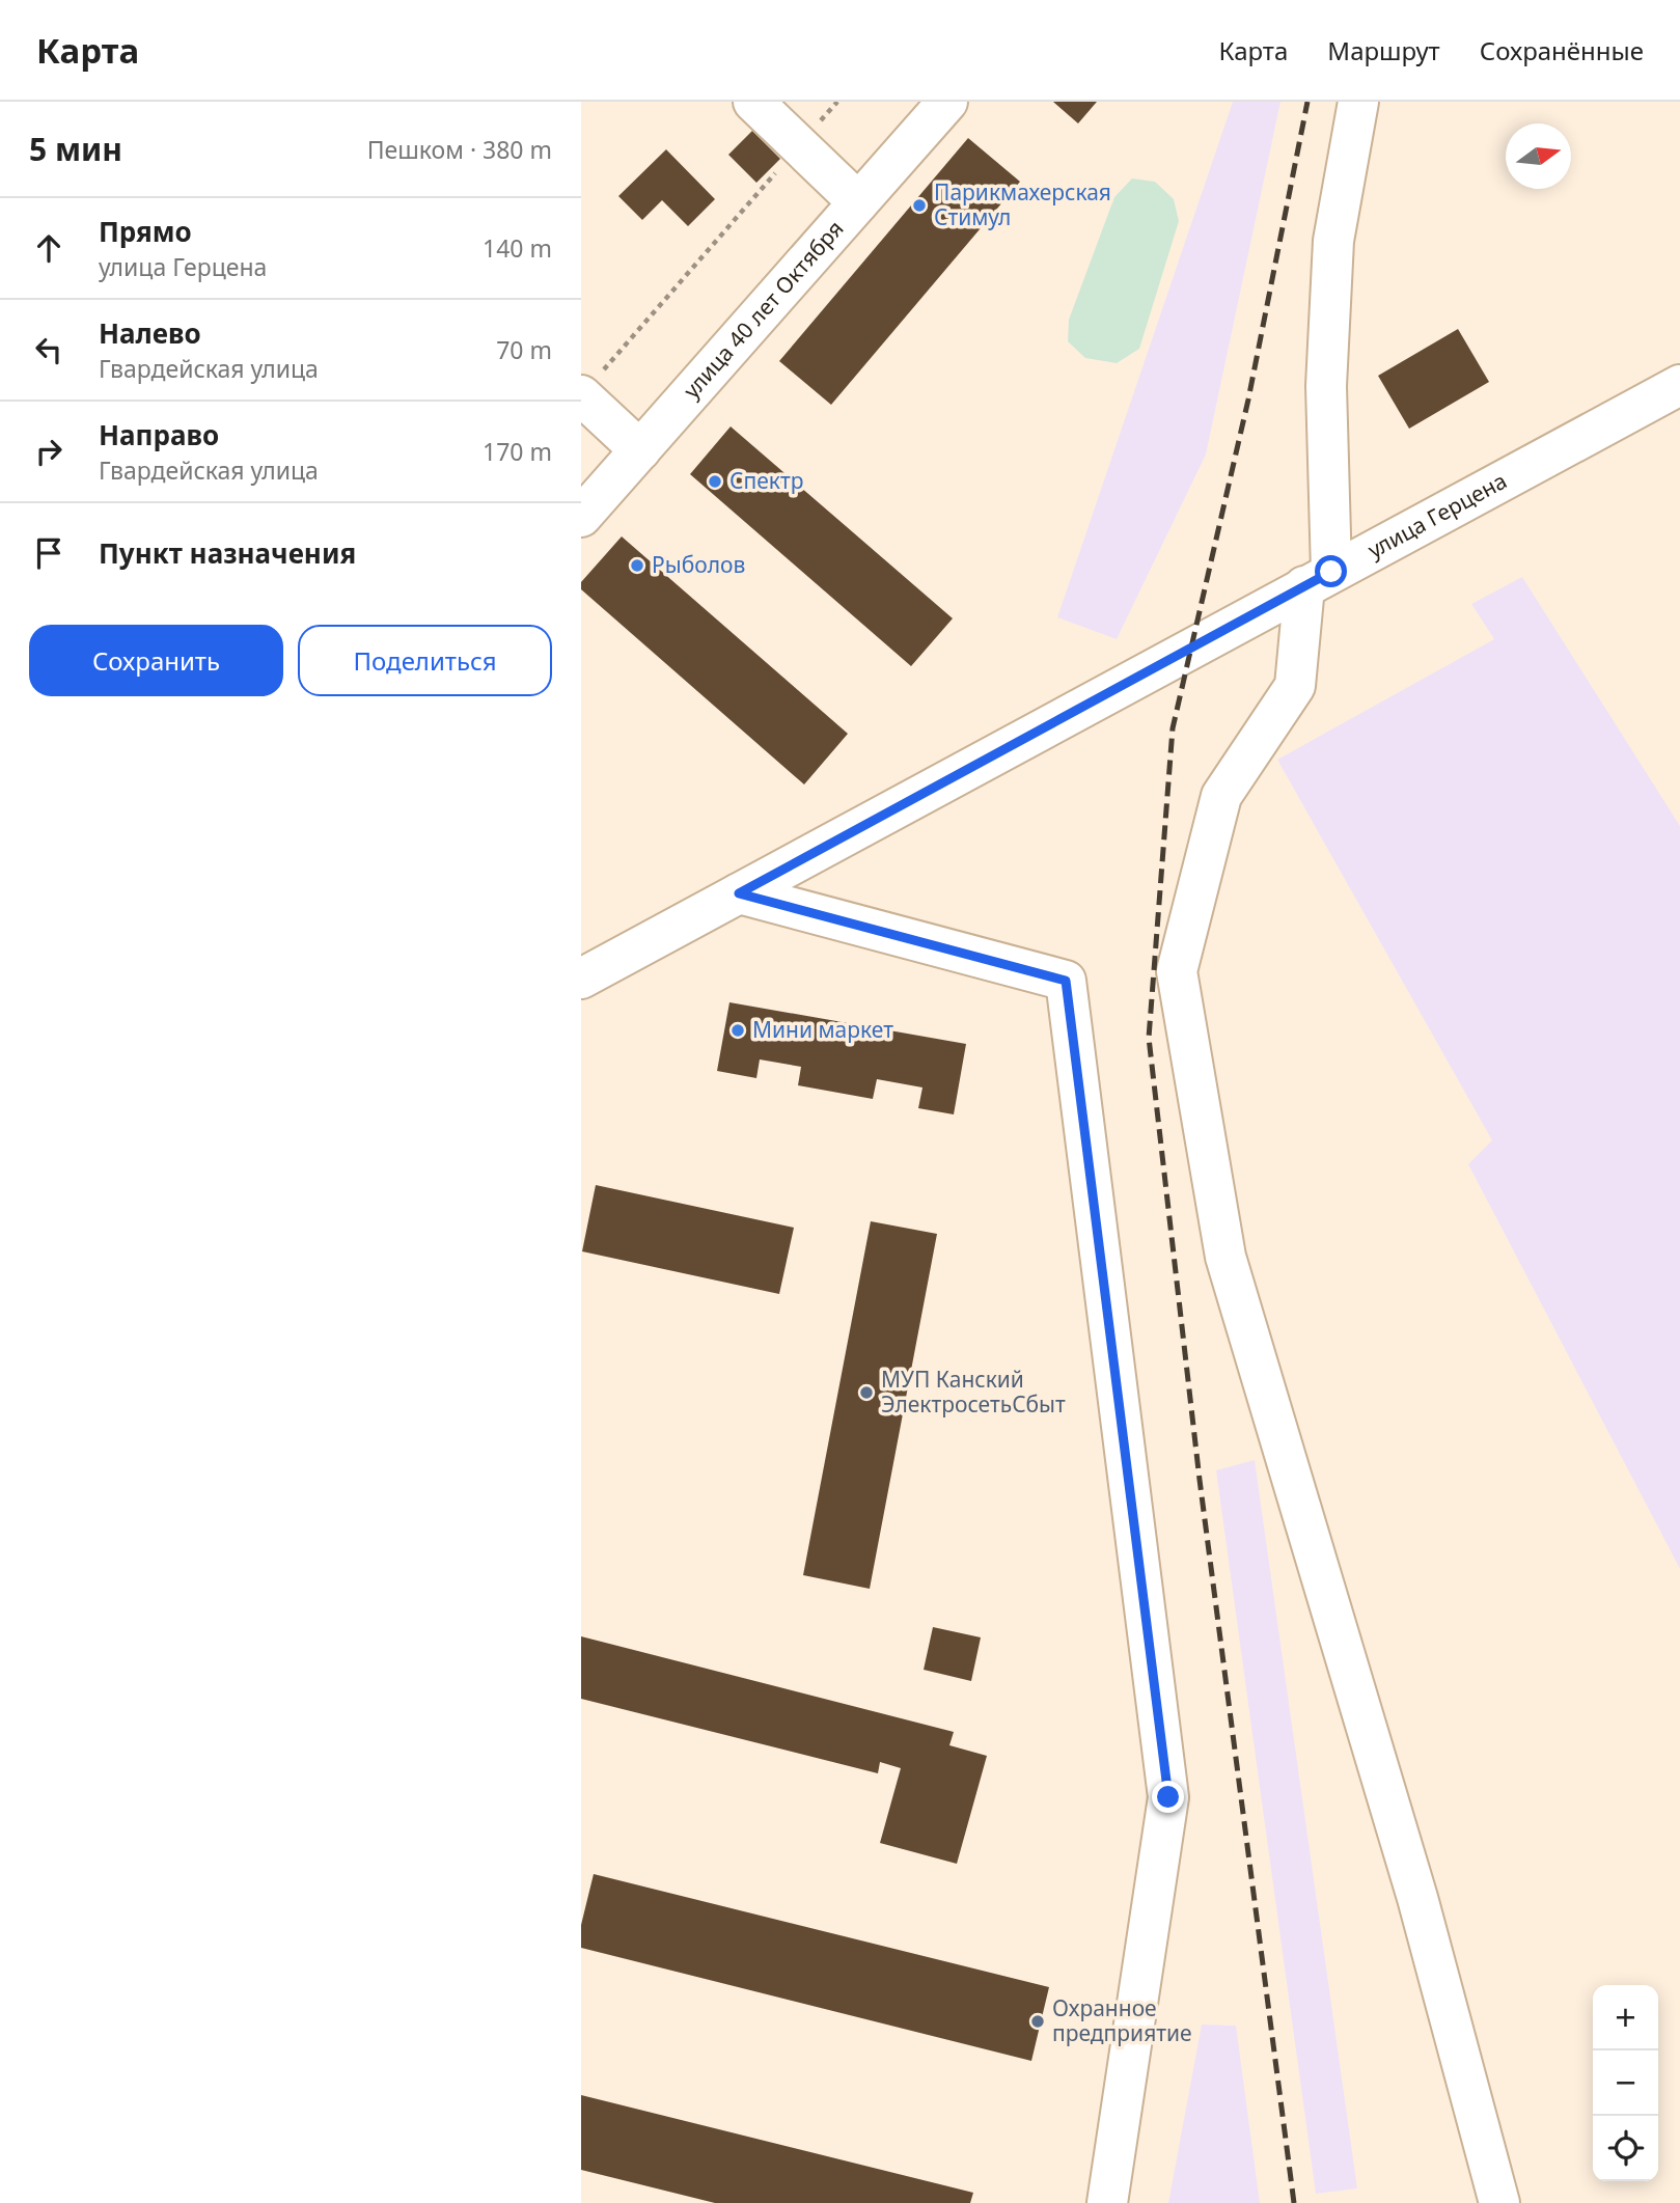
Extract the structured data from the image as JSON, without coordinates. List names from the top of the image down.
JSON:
{
  "streets": {
    "street": ["улица 40 лет Октября", "улица Герцена"]
  },
  "places": [
    "Парикмахерская Стимул",
    "Спектр",
    "Рыболов",
    "Мини маркет",
    "МУП Канский ЭлектросетьСбыт",
    "Охранное предприятие"
  ],
  "north": "right",
  "page": {
    "header": "Карта",
    "nav": ["Карта", "Маршрут", "Сохранённые"],
    "heading": ["5 мин", "Пешком · 380 m"],
    "list": [
      ["Прямо", "улица Герцена", "140 m"],
      ["Налево", "Гвардейская улица", "70 m"],
      ["Направо", "Гвардейская улица", "170 m"],
      "Пункт назначения"
    ],
    "buttons": ["Сохранить", "Поделиться"],
    "map_buttons": ["+", "−"]
  }
}
